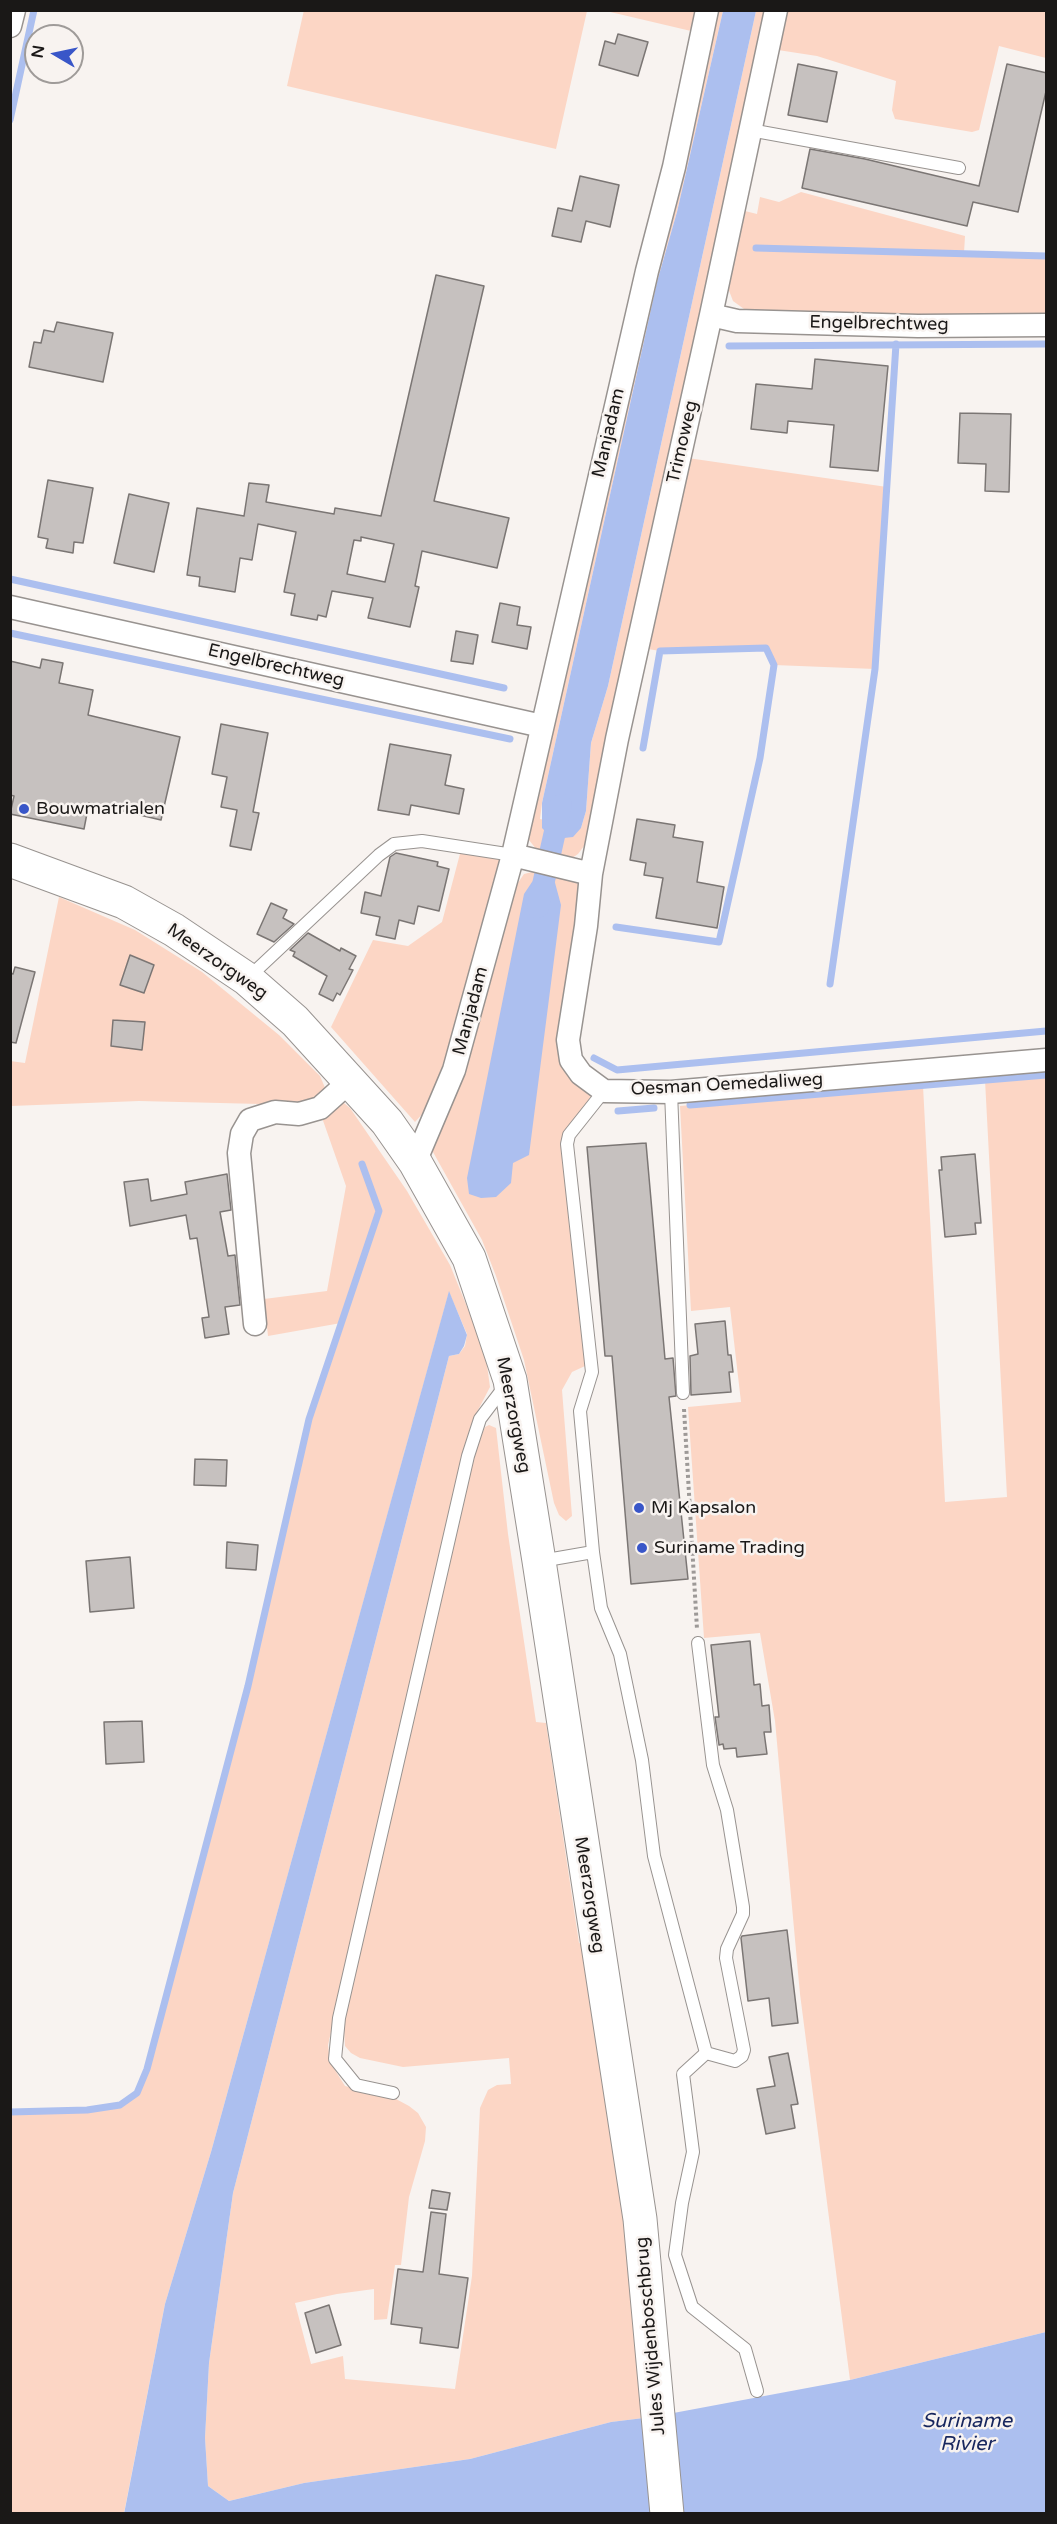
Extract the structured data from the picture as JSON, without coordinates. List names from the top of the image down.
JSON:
{
  "streets": {
    "main road": ["Meerzorgweg", "Jules Wijdenboschbrug"],
    "street": [
      "Engelbrechtweg",
      "Manjadam",
      "Trimoweg",
      "Oesman Oemedaliweg"
    ]
  },
  "crossings": [
    ["Engelbrechtweg", "Manjadam"],
    ["Engelbrechtweg", "Trimoweg"],
    ["Manjadam", "Meerzorgweg"],
    ["Trimoweg", "Oesman Oemedaliweg"],
    ["Meerzorgweg", "Jules Wijdenboschbrug"]
  ],
  "water": ["Suriname Rivier"],
  "places": ["Bouwmatrialen", "Mj Kapsalon", "Suriname Trading"],
  "north": "left"
}
